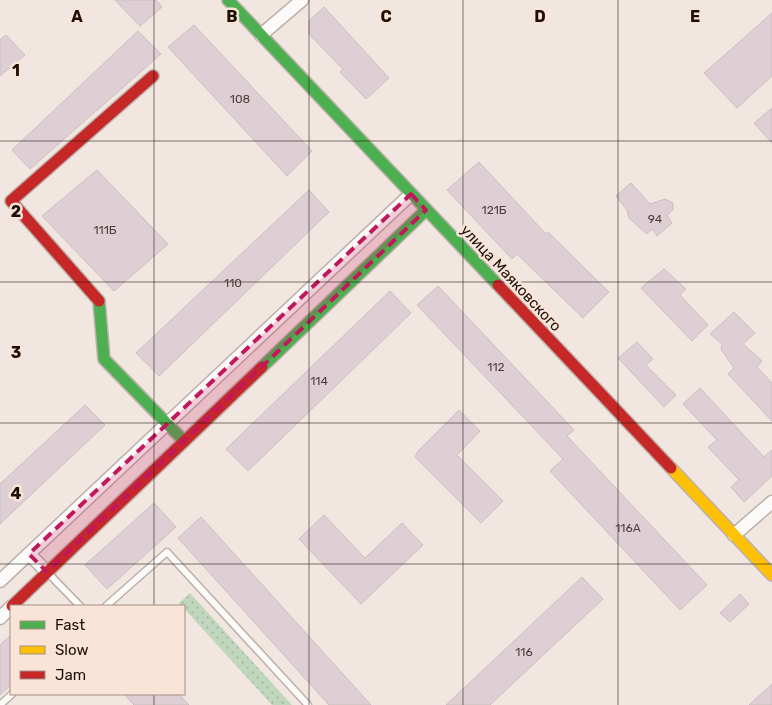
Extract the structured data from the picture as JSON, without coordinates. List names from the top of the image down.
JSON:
{
  "streets": {
    "street": ["улица Маяковского"]
  },
  "house_numbers": [
    "108",
    "121Б",
    "94",
    "111Б",
    "110",
    "112",
    "114",
    "116А",
    "116"
  ],
  "legend": ["Fast", "Slow", "Jam"],
  "grid": {
    "columns": [
      "A",
      "B",
      "C",
      "D",
      "E"
    ],
    "rows": [
      "1",
      "2",
      "3",
      "4"
    ]
  }
}
